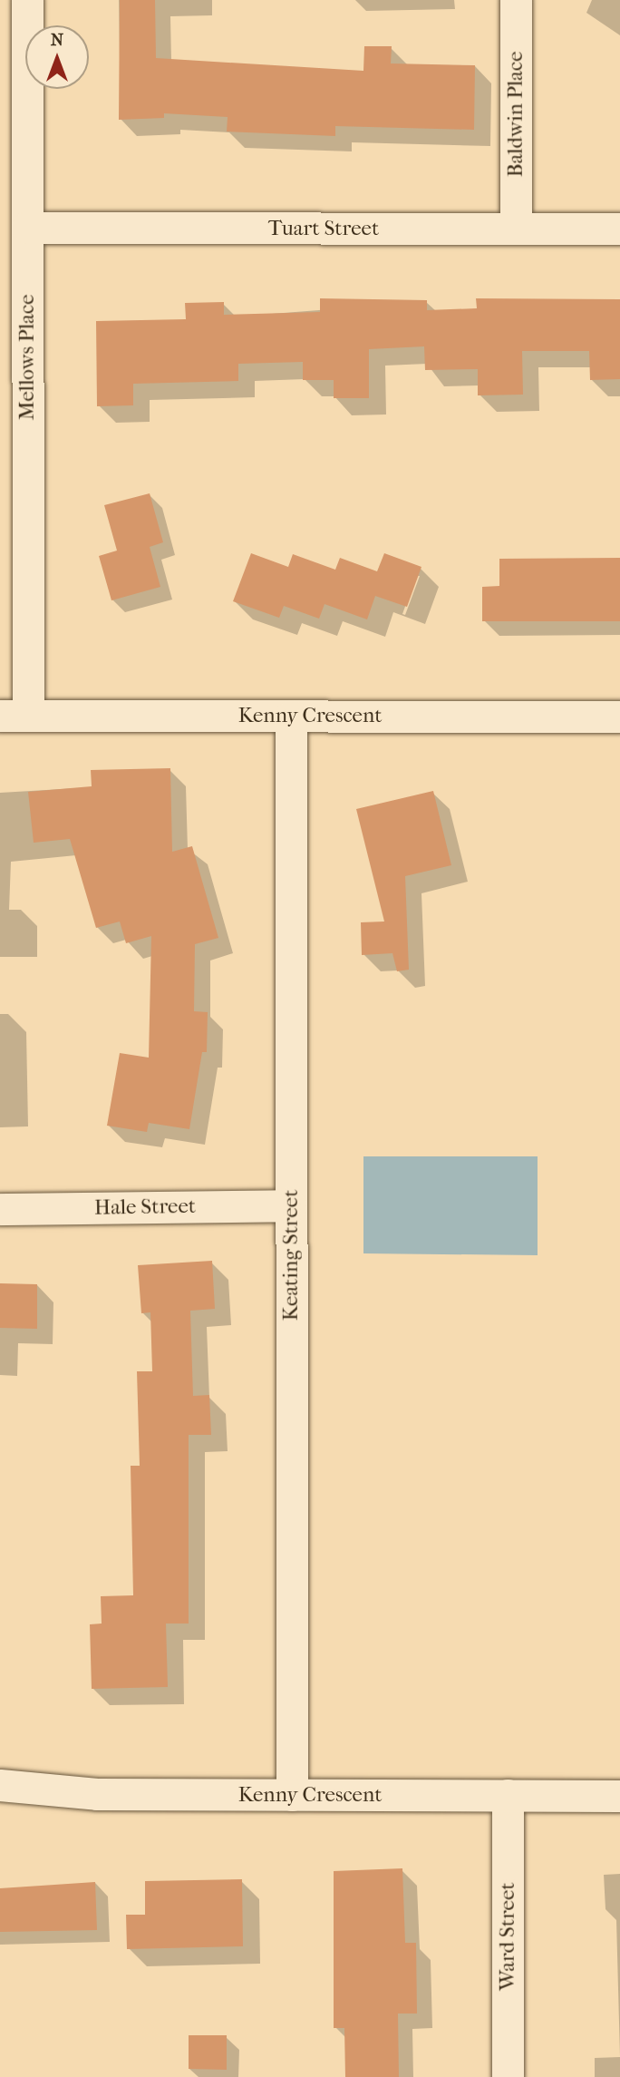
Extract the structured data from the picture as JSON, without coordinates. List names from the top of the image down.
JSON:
{
  "streets": {
    "street": [
      "Baldwin Place",
      "Tuart Street",
      "Mellows Place",
      "Kenny Crescent",
      "Hale Street",
      "Keating Street",
      "Ward Street"
    ]
  },
  "crossings": [
    ["Baldwin Place", "Tuart Street"],
    ["Tuart Street", "Mellows Place"],
    ["Mellows Place", "Kenny Crescent"],
    ["Kenny Crescent", "Keating Street"],
    ["Kenny Crescent", "Ward Street"],
    ["Hale Street", "Keating Street"]
  ],
  "north": "top"
}
